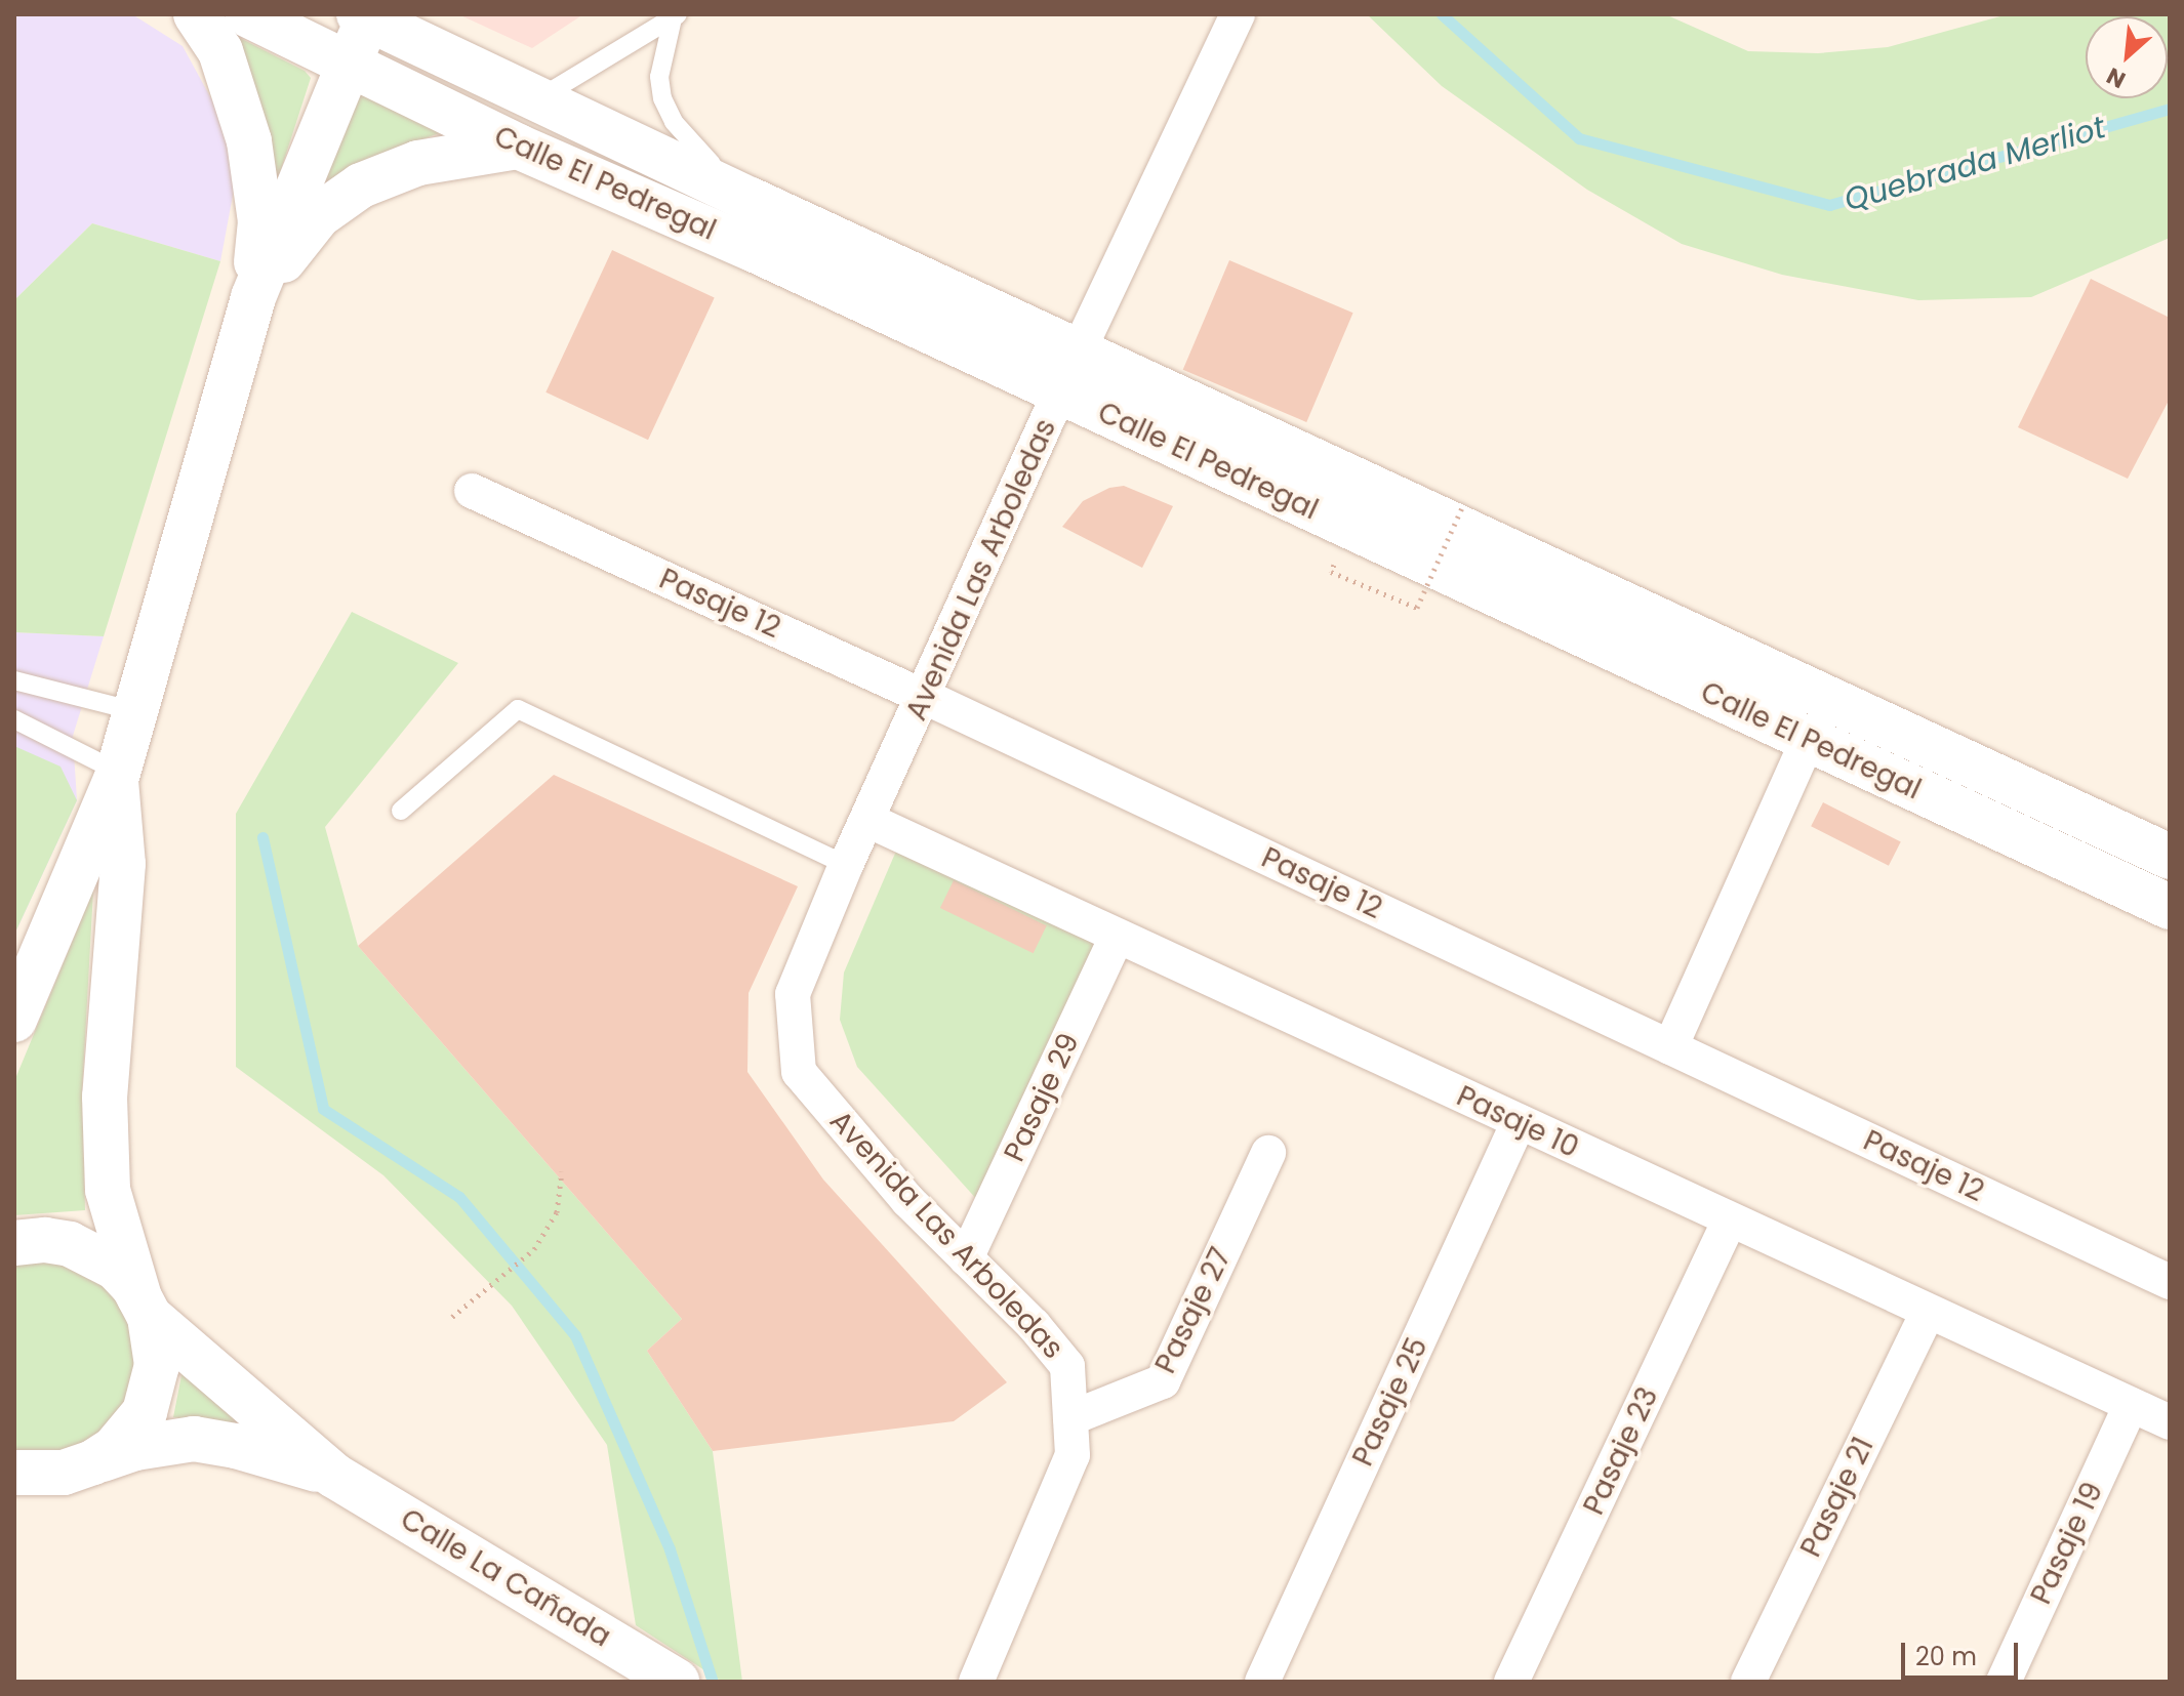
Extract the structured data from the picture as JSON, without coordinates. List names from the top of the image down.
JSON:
{
  "streets": {
    "main road": ["Calle El Pedregal", "Calle La Cañada"],
    "street": [
      "Avenida Las Arboledas",
      "Pasaje 12",
      "Pasaje 29",
      "Pasaje 10",
      "Pasaje 27",
      "Pasaje 25",
      "Pasaje 23",
      "Pasaje 21",
      "Pasaje 19"
    ]
  },
  "crossings": [
    ["Calle El Pedregal", "Avenida Las Arboledas"],
    ["Avenida Las Arboledas", "Pasaje 12"],
    ["Avenida Las Arboledas", "Pasaje 29"],
    ["Avenida Las Arboledas", "Pasaje 10"],
    ["Avenida Las Arboledas", "Pasaje 27"],
    ["Pasaje 29", "Pasaje 10"],
    ["Pasaje 10", "Pasaje 25"],
    ["Pasaje 10", "Pasaje 23"],
    ["Pasaje 10", "Pasaje 21"],
    ["Pasaje 10", "Pasaje 19"]
  ],
  "water": ["Quebrada Merliot"],
  "scale_bar": "20 m",
  "north": "bottom left"
}
